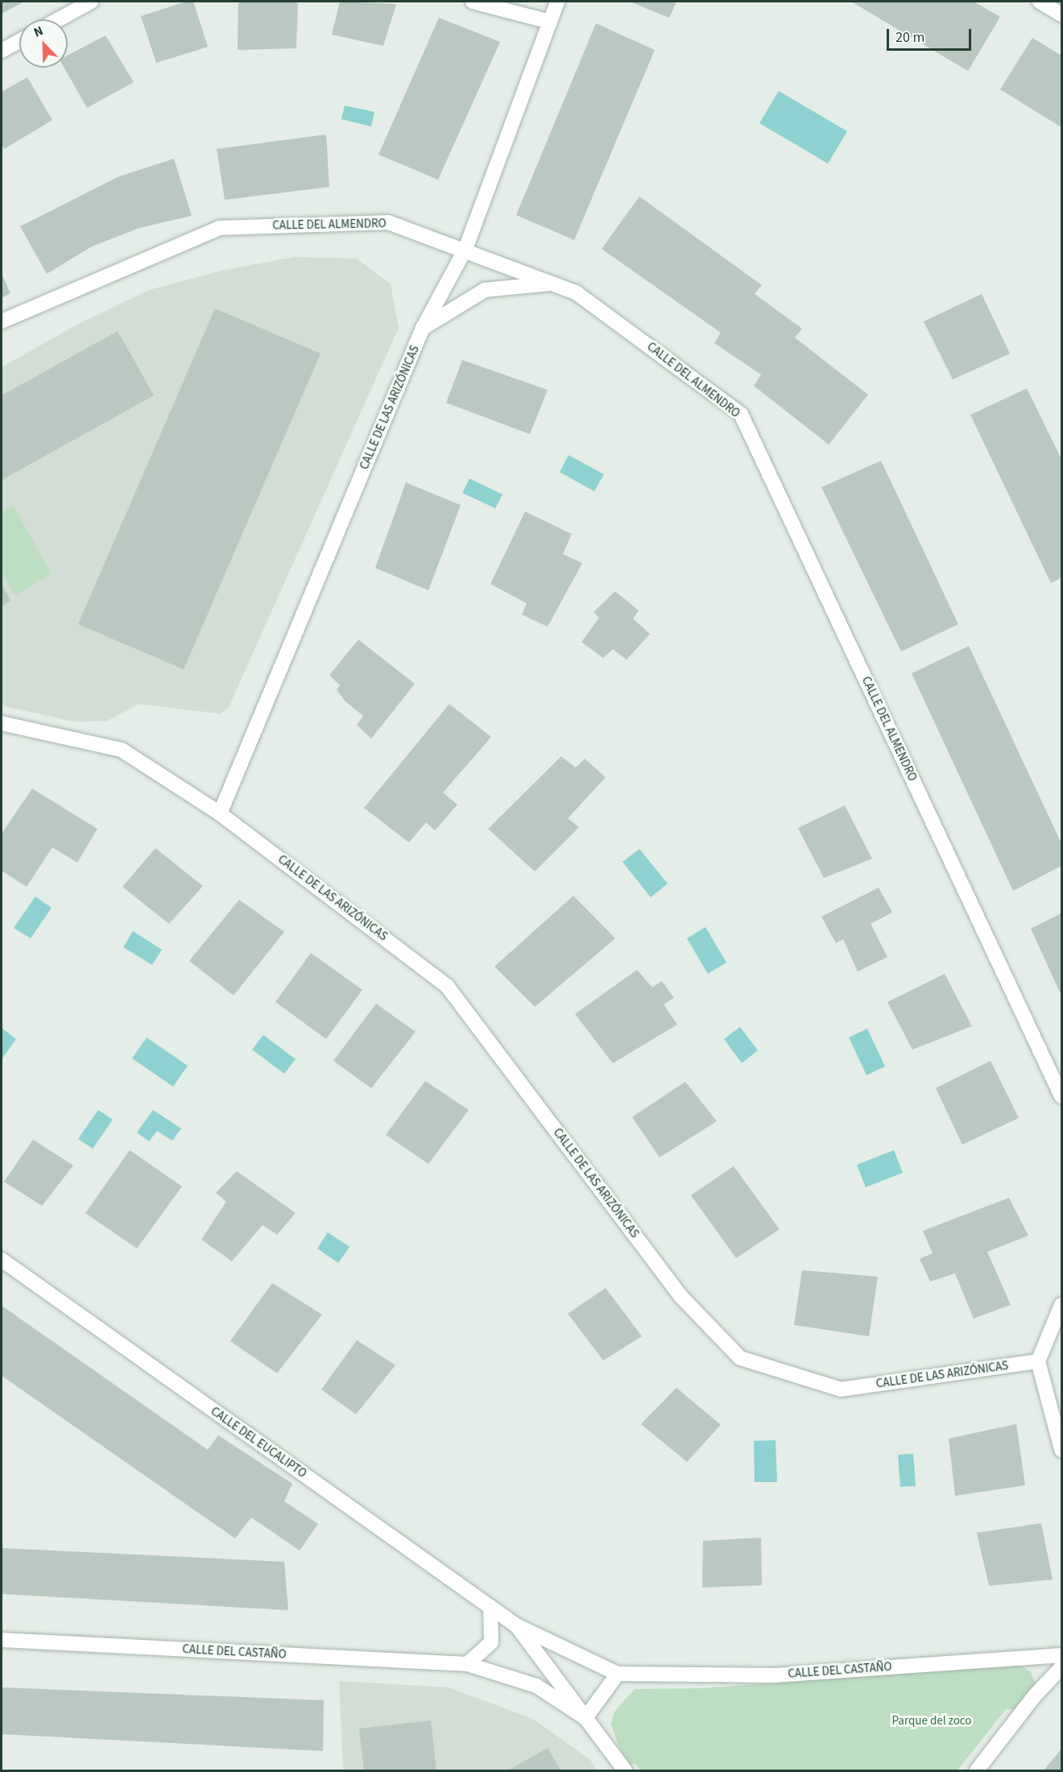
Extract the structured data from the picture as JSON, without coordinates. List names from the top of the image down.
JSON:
{
  "streets": {
    "street": [
      "CALLE DEL ALMENDRO",
      "CALLE DE LAS ARIZÓNICAS",
      "CALLE DEL EUCALIPTO",
      "CALLE DEL CASTAÑO"
    ]
  },
  "crossings": [
    ["CALLE DEL ALMENDRO", "CALLE DE LAS ARIZÓNICAS"],
    ["CALLE DEL EUCALIPTO", "CALLE DEL CASTAÑO"]
  ],
  "parks": ["Parque del zoco"],
  "scale_bar": "20 m",
  "north": "top left"
}
